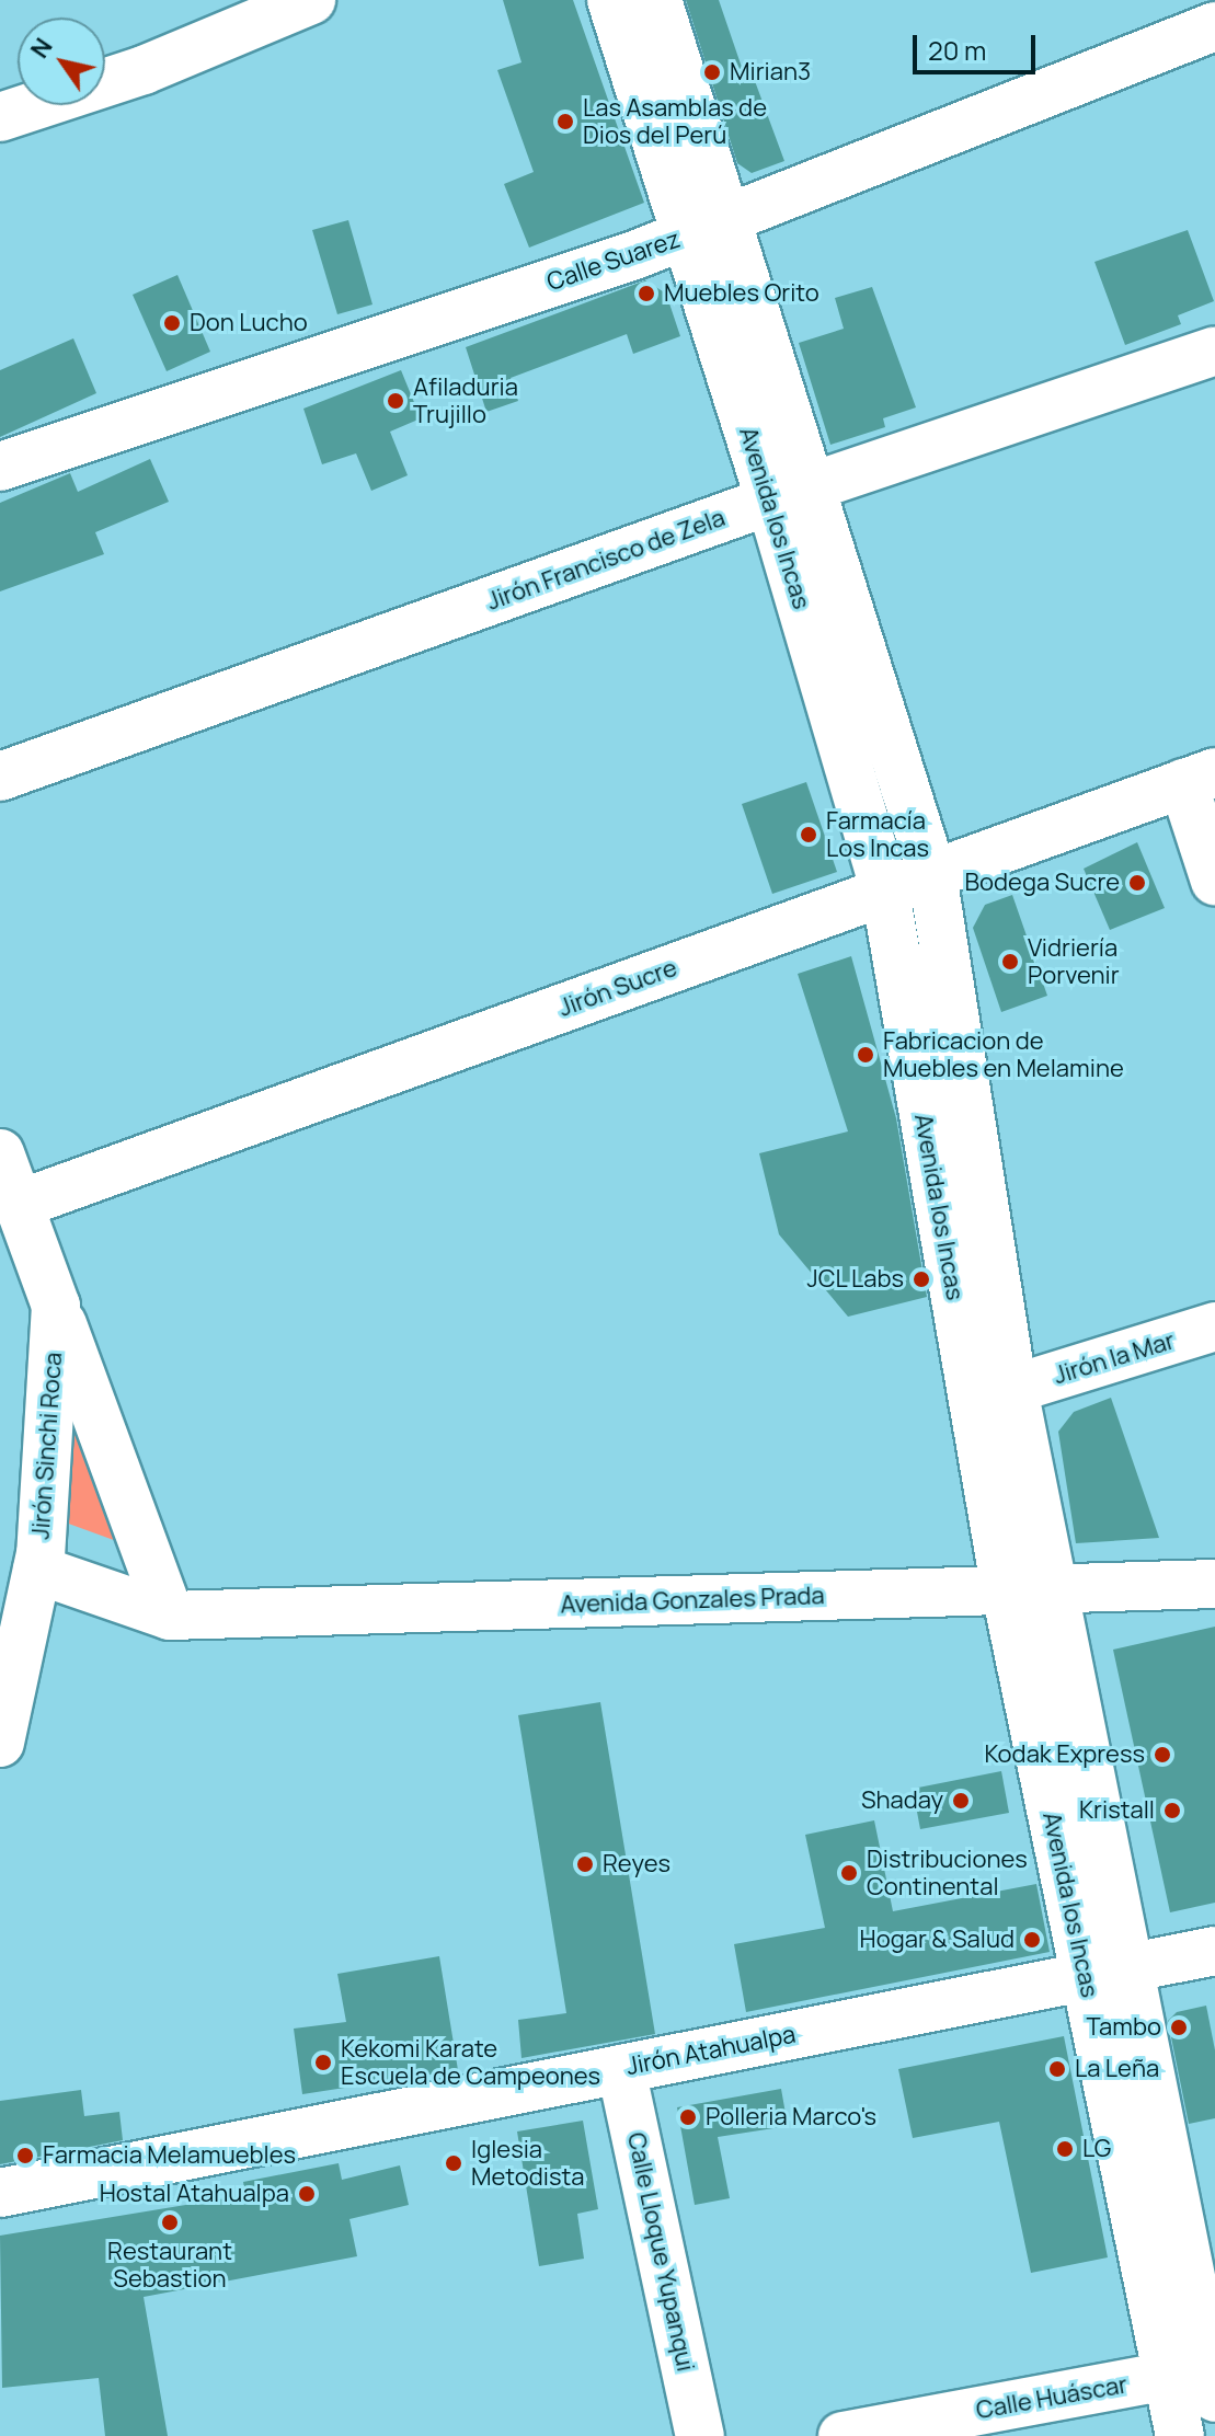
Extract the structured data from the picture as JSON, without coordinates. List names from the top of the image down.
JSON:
{
  "streets": {
    "street": [
      "Calle Suarez",
      "Avenida los Incas",
      "Jirón Francisco de Zela",
      "Jirón Sucre",
      "Jirón la Mar",
      "Jirón Sinchi Roca",
      "Avenida Gonzales Prada",
      "Jirón Atahualpa",
      "Calle Lloque Yupanqui",
      "Calle Huáscar"
    ]
  },
  "crossings": [
    ["Calle Suarez", "Avenida los Incas"],
    ["Avenida los Incas", "Jirón Francisco de Zela"],
    ["Avenida los Incas", "Jirón Sucre"],
    ["Avenida los Incas", "Jirón la Mar"],
    ["Avenida los Incas", "Avenida Gonzales Prada"],
    ["Avenida los Incas", "Jirón Atahualpa"],
    ["Avenida los Incas", "Calle Huáscar"],
    ["Jirón Sucre", "Jirón Sinchi Roca"],
    ["Jirón Sinchi Roca", "Avenida Gonzales Prada"],
    ["Jirón Atahualpa", "Calle Lloque Yupanqui"]
  ],
  "places": [
    "Mirian3",
    "Las Asamblas de Dios del Perú",
    "Muebles Orito",
    "Don Lucho",
    "Afiladuria Trujillo",
    "Farmacía Los Incas",
    "Bodega Sucre",
    "Vidriería Porvenir",
    "Fabricacion de Muebles en Melamine",
    "JCL Labs",
    "Kodak Express",
    "Shaday",
    "Kristall",
    "Reyes",
    "Distribuciones Continental",
    "Hogar & Salud",
    "Tambo",
    "Kekomi Karate Escuela de Campeones",
    "La Leña",
    "Polleria Marco's",
    "LG",
    "Farmacia Melamuebles",
    "Iglesia Metodista",
    "Hostal Atahualpa",
    "Restaurant Sebastion"
  ],
  "scale_bar": "20 m",
  "north": "top left"
}
